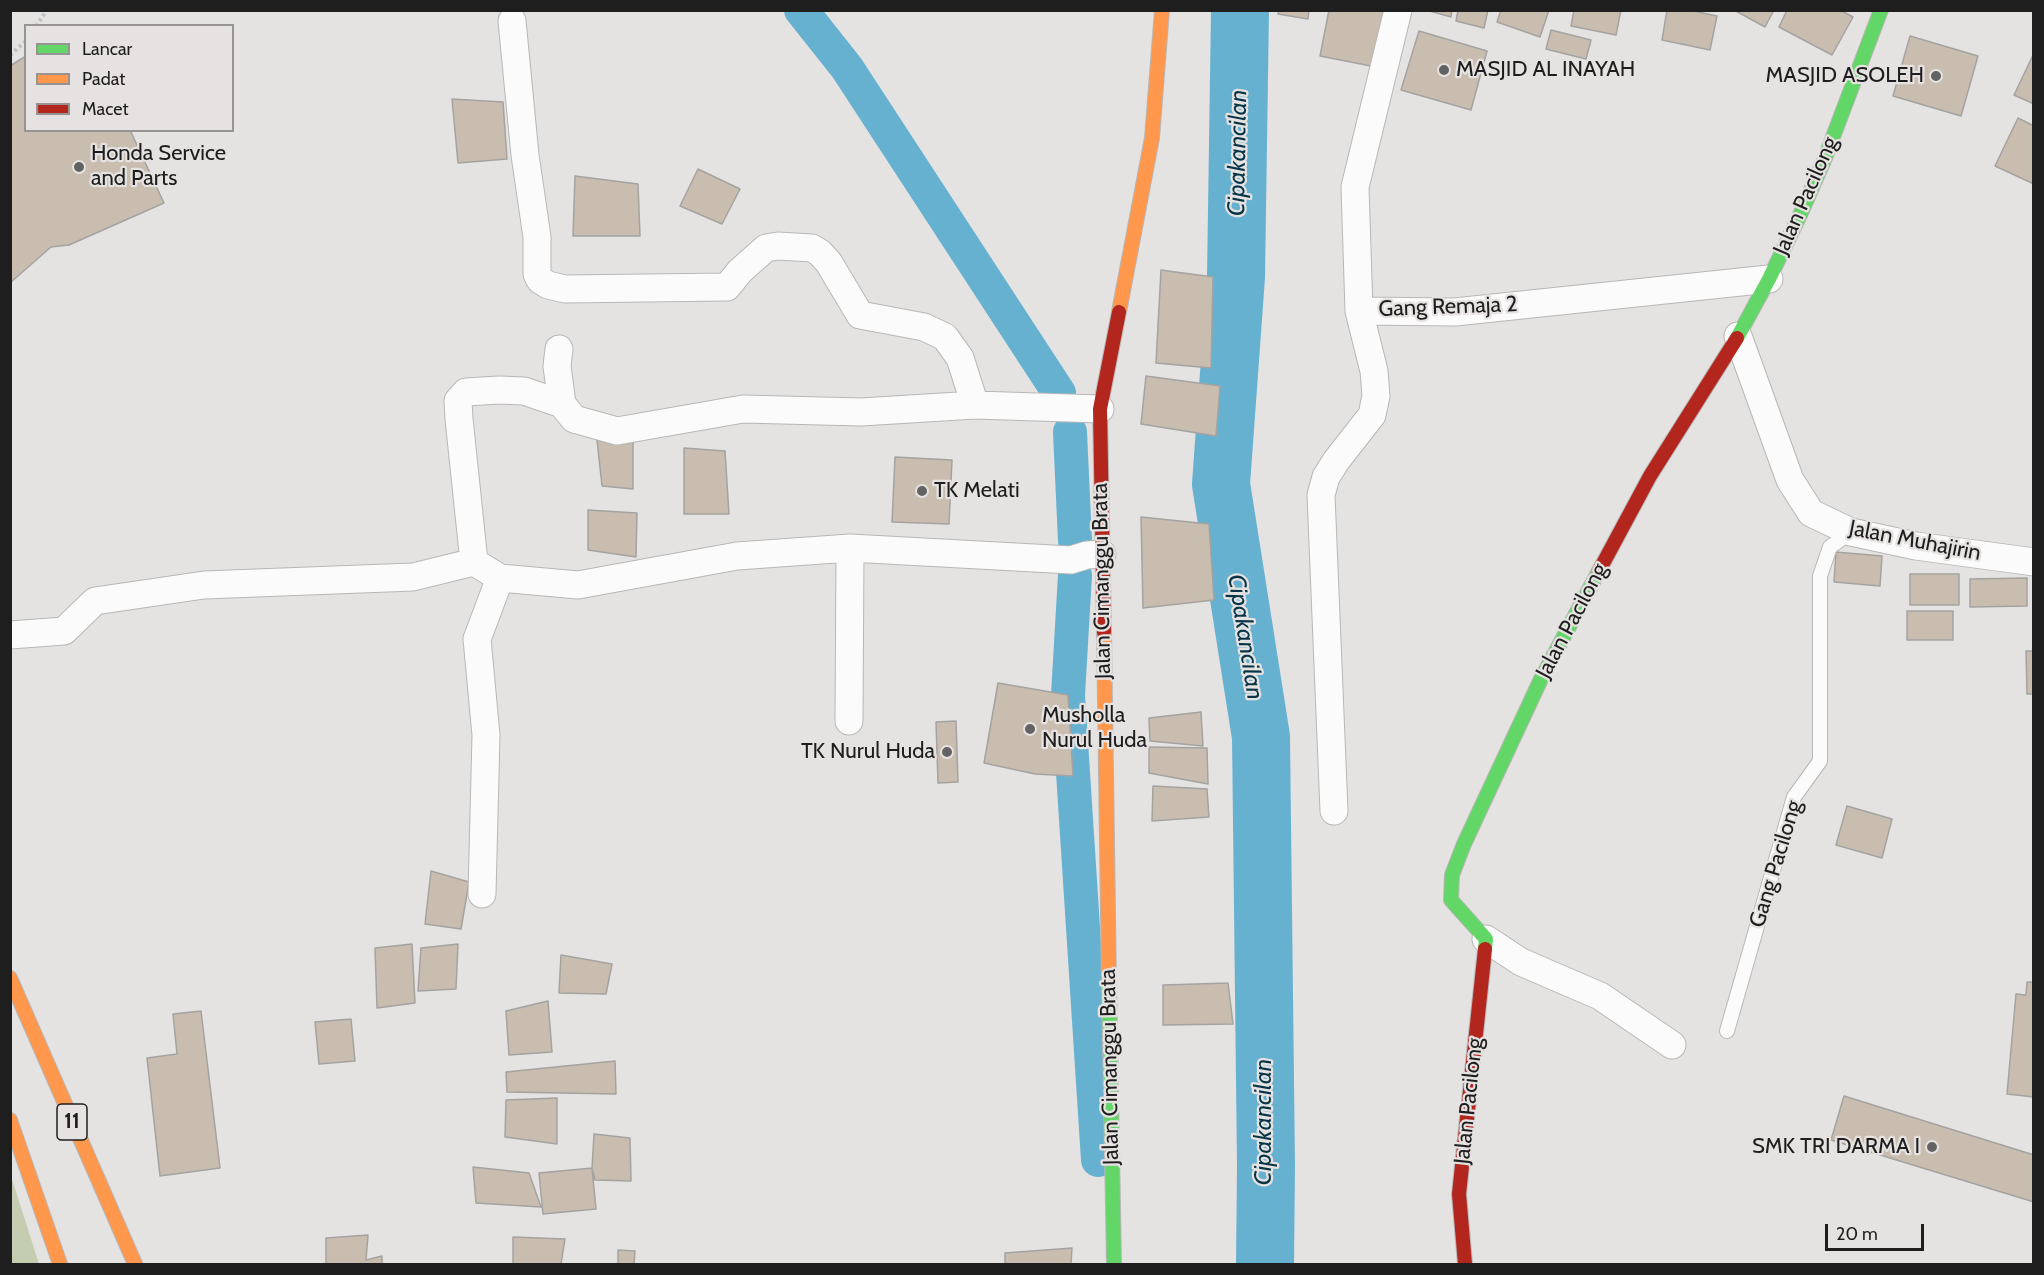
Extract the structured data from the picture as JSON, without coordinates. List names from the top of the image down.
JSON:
{
  "streets": {
    "main road": ["Jalan Pacilong", "Jalan Cimanggu Brata", "11"],
    "street": ["Gang Remaja 2", "Jalan Muhajirin"],
    "lane": ["Gang Pacilong"]
  },
  "crossings": [
    ["Jalan Pacilong", "Gang Remaja 2"],
    ["Jalan Pacilong", "Jalan Muhajirin"],
    ["Jalan Muhajirin", "Gang Pacilong"]
  ],
  "water": ["Cipakancilan"],
  "places": [
    "MASJID AL INAYAH",
    "MASJID ASOLEH",
    "Honda Service and Parts",
    "TK Melati",
    "Musholla Nurul Huda",
    "TK Nurul Huda",
    "SMK TRI DARMA I"
  ],
  "legend": ["Lancar", "Padat", "Macet"],
  "scale_bar": "20 m"
}
